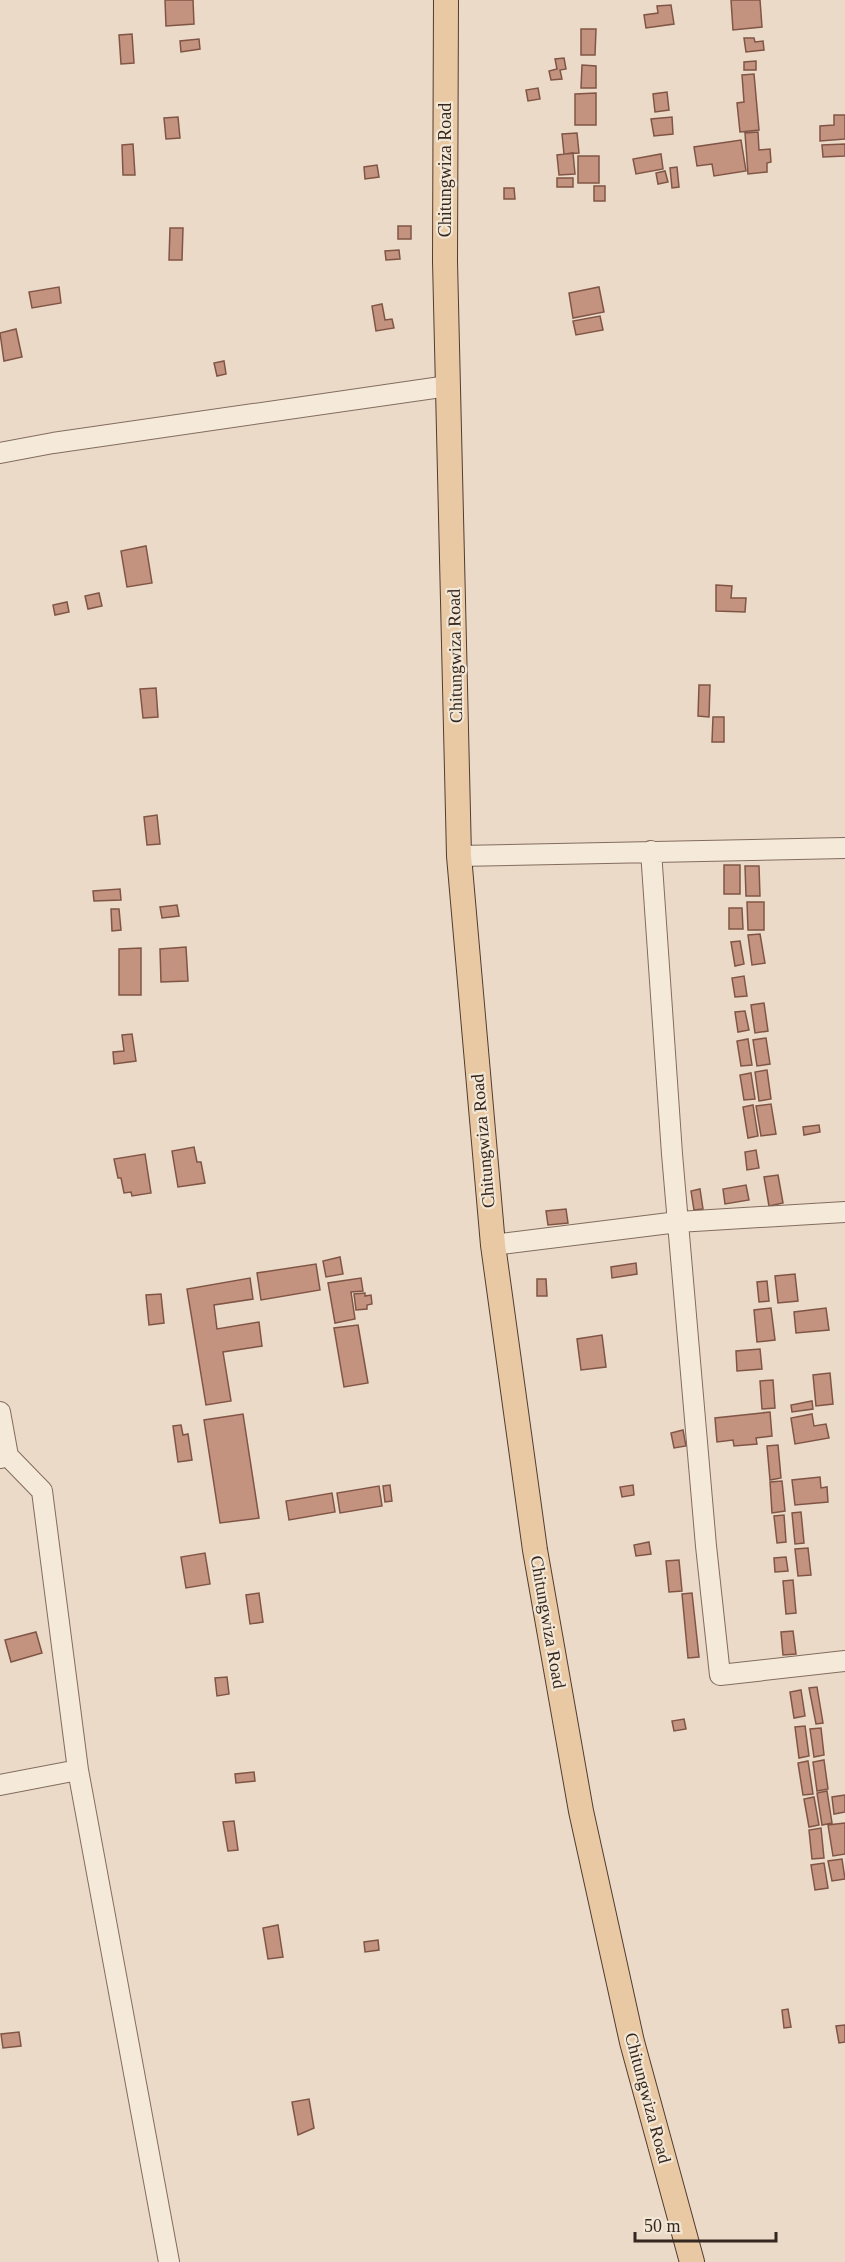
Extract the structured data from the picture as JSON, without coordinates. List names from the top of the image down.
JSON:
{
  "streets": {
    "main road": ["Chitungwiza Road"]
  },
  "scale_bar": "50 m"
}
